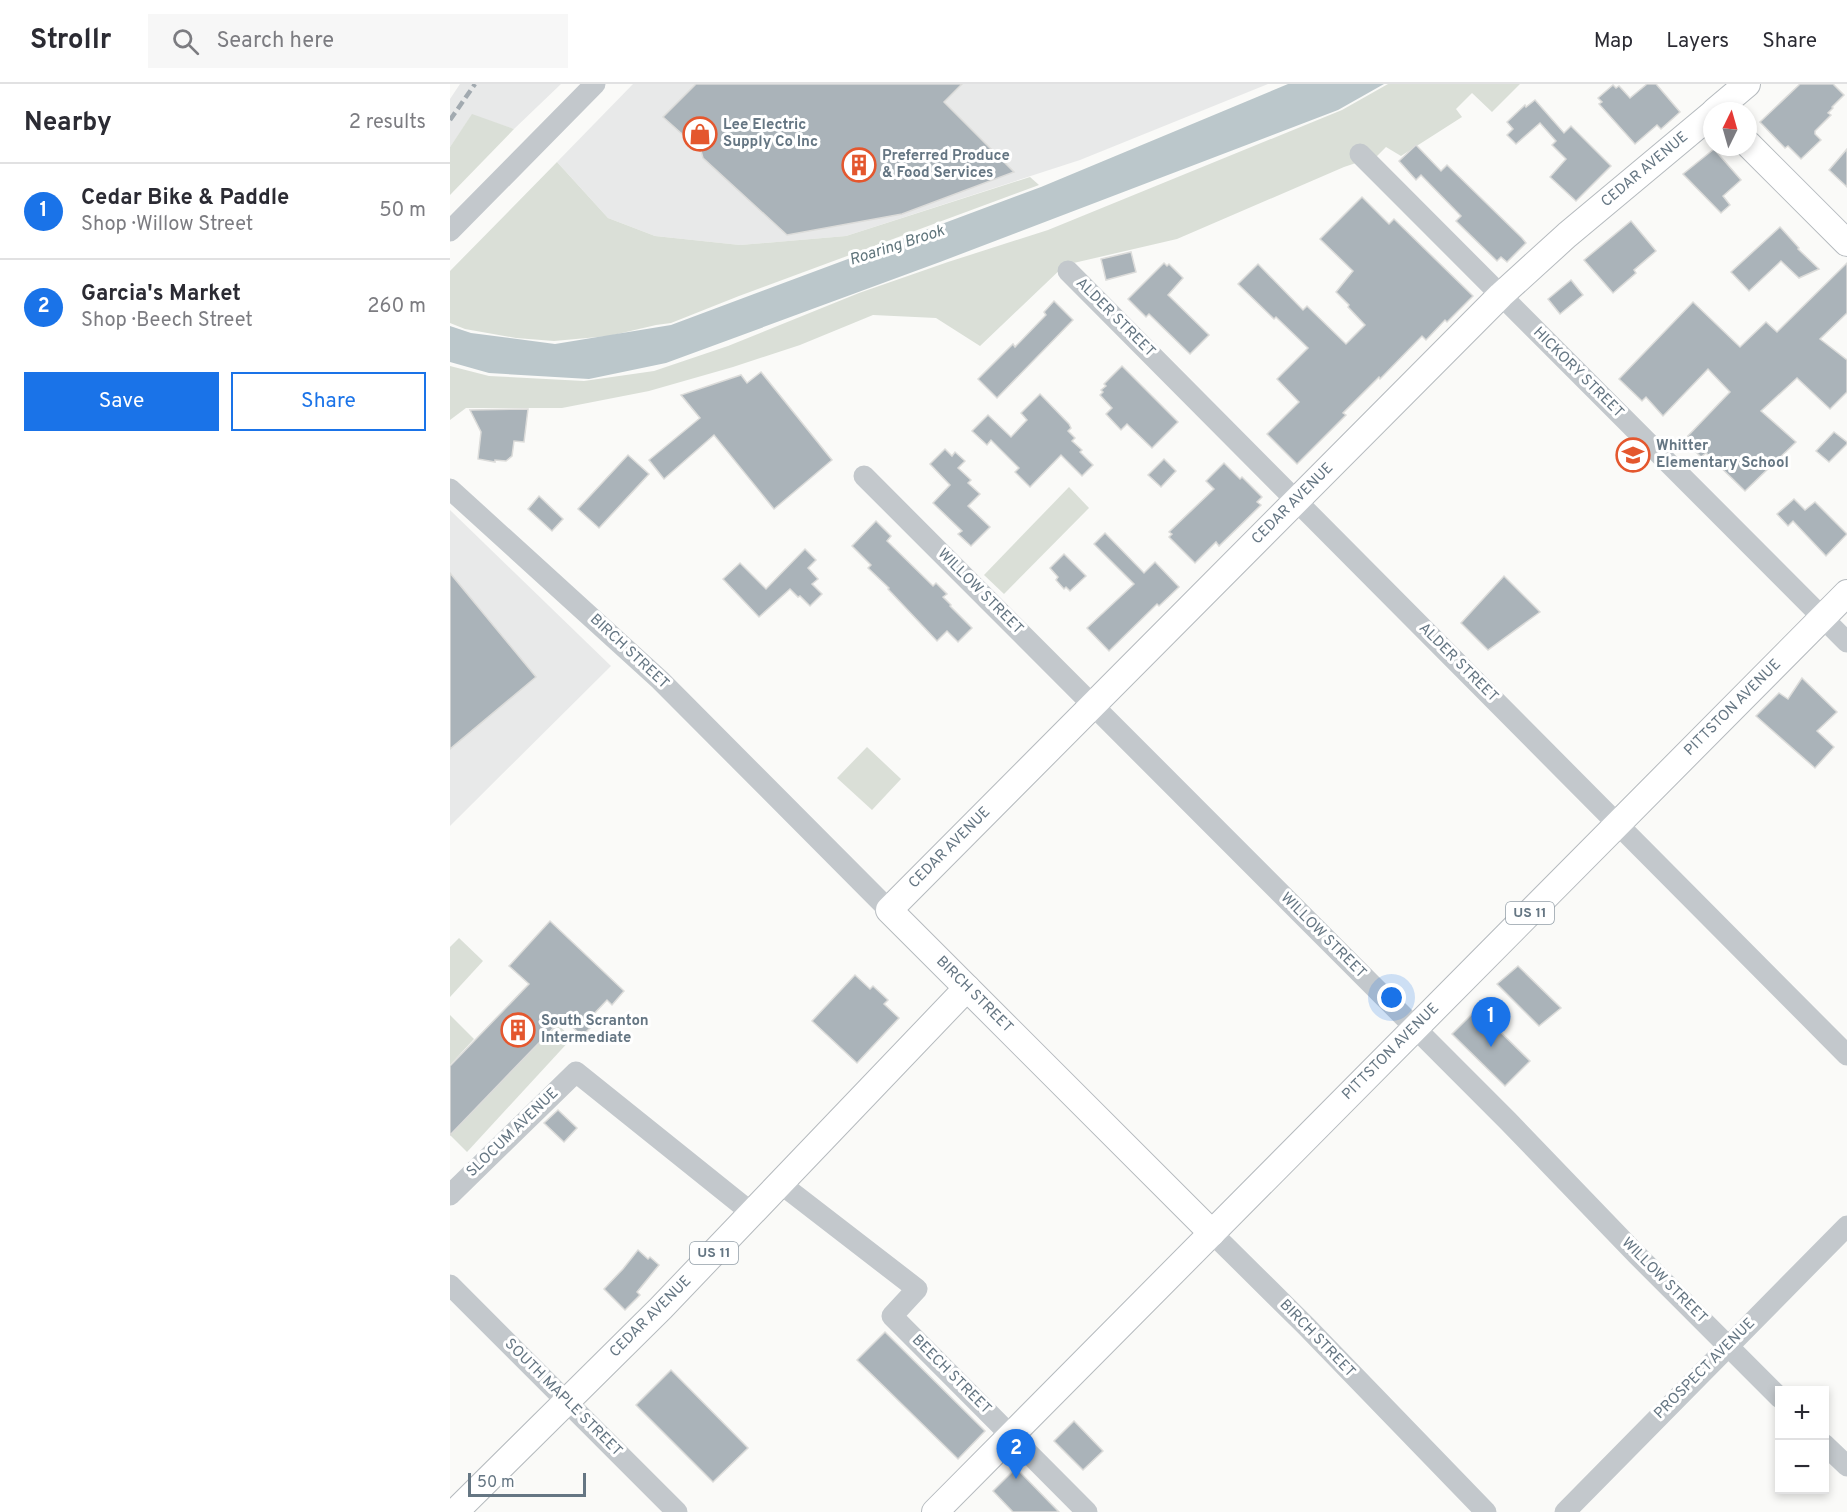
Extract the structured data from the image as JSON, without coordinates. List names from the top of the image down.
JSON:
{
  "streets": {
    "main road": [
      "CEDAR AVENUE",
      "BIRCH STREET",
      "PITTSTON AVENUE",
      "US 11"
    ],
    "street": [
      "ALDER STREET",
      "HICKORY STREET",
      "WILLOW STREET",
      "SLOCUM AVENUE",
      "PROSPECT AVENUE",
      "BEECH STREET",
      "SOUTH MAPLE STREET"
    ]
  },
  "crossings": [
    ["CEDAR AVENUE", "ALDER STREET"],
    ["CEDAR AVENUE", "HICKORY STREET"],
    ["CEDAR AVENUE", "WILLOW STREET"],
    ["CEDAR AVENUE", "BIRCH STREET"],
    ["CEDAR AVENUE", "SLOCUM AVENUE"],
    ["CEDAR AVENUE", "BEECH STREET"],
    ["CEDAR AVENUE", "SOUTH MAPLE STREET"],
    ["ALDER STREET", "PITTSTON AVENUE"],
    ["HICKORY STREET", "PITTSTON AVENUE"],
    ["WILLOW STREET", "PITTSTON AVENUE"],
    ["WILLOW STREET", "PROSPECT AVENUE"],
    ["BIRCH STREET", "PITTSTON AVENUE"],
    ["PITTSTON AVENUE", "BEECH STREET"]
  ],
  "water": ["Roaring Brook"],
  "places": {
    "shop": ["Lee Electric Supply Co Inc"],
    "building": ["Preferred Produce & Food Services", "South Scranton Intermediate"],
    "school or university": ["Whitter Elementary School"]
  },
  "scale_bar": "50 m",
  "north": "top",
  "page": {
    "header": "Strollr",
    "search": "Search here",
    "nav": ["Map", "Layers", "Share"],
    "heading": ["Nearby", "2 results"],
    "list": [
      {
        "mark": "1",
        "name": "Cedar Bike & Paddle",
        "note": "Shop · Willow Street",
        "value": "50 m"
      },
      {
        "mark": "2",
        "name": "Garcia's Market",
        "note": "Shop · Beech Street",
        "value": "260 m"
      }
    ],
    "buttons": ["Save", "Share"],
    "pins": ["1", "2"],
    "map_buttons": ["+", "−"],
    "scale": "50 m"
  }
}
